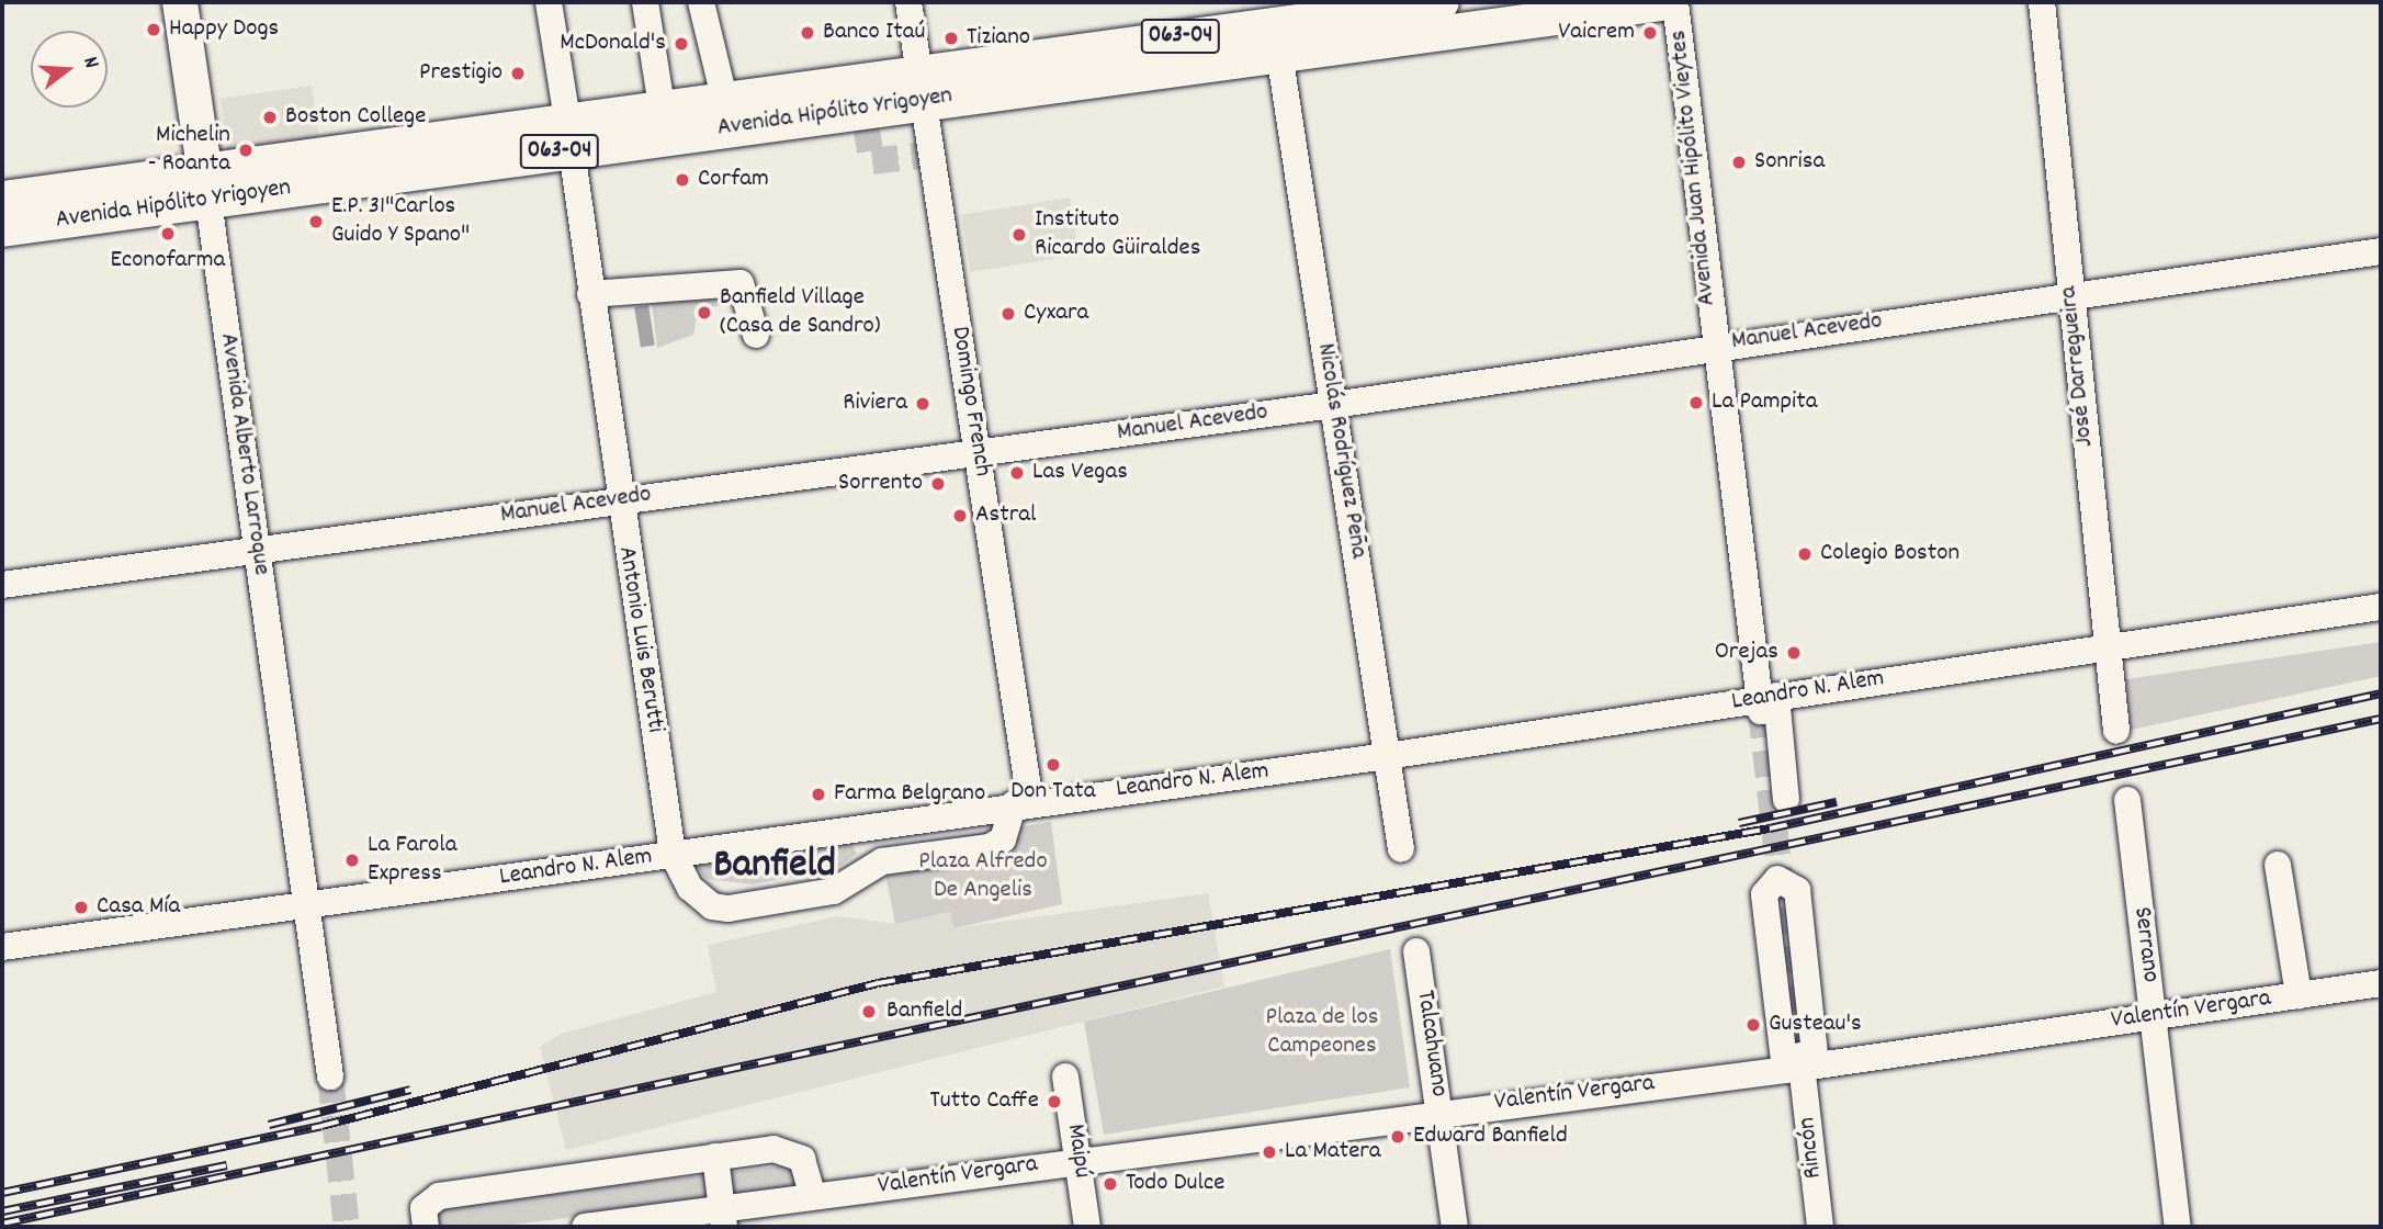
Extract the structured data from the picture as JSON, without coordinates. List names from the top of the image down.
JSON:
{
  "streets": {
    "main road": ["063-04", "Avenida Hipólito Yrigoyen", "Avenida Alberto Larroque"],
    "street": [
      "Avenida Juan Hipólito Vieytes",
      "Manuel Acevedo",
      "José Darregueira",
      "Domingo French",
      "Nicolás Rodríguez Peña",
      "Antonio Luis Berutti",
      "Leandro N. Alem",
      "Serrano",
      "Valentín Vergara",
      "Talcahuano",
      "Rincón",
      "Maipú"
    ]
  },
  "crossings": [
    ["Avenida Hipólito Yrigoyen", "Domingo French"],
    ["Avenida Hipólito Yrigoyen", "Nicolás Rodríguez Peña"],
    ["Avenida Hipólito Yrigoyen", "Avenida Alberto Larroque"],
    ["Avenida Hipólito Yrigoyen", "Antonio Luis Berutti"],
    ["Avenida Juan Hipólito Vieytes", "Manuel Acevedo"],
    ["Avenida Juan Hipólito Vieytes", "Leandro N. Alem"],
    ["Manuel Acevedo", "José Darregueira"],
    ["Manuel Acevedo", "Domingo French"],
    ["Manuel Acevedo", "Nicolás Rodríguez Peña"],
    ["Manuel Acevedo", "Avenida Alberto Larroque"],
    ["Manuel Acevedo", "Antonio Luis Berutti"],
    ["José Darregueira", "Leandro N. Alem"],
    ["Domingo French", "Leandro N. Alem"],
    ["Nicolás Rodríguez Peña", "Leandro N. Alem"],
    ["Avenida Alberto Larroque", "Leandro N. Alem"],
    ["Antonio Luis Berutti", "Leandro N. Alem"],
    ["Serrano", "Valentín Vergara"],
    ["Valentín Vergara", "Talcahuano"],
    ["Valentín Vergara", "Rincón"],
    ["Valentín Vergara", "Maipú"]
  ],
  "districts": ["Banfield"],
  "parks": ["Plaza Alfredo De Angelis", "Plaza de los Campeones"],
  "places": [
    "Happy Dogs",
    "Banco Itaú",
    "Vaicrem",
    "Tiziano",
    "McDonald's",
    "Prestigio",
    "Boston College",
    "Michelin - Roanta",
    "Sonrisa",
    "Corfam",
    "E.P. 31\"Carlos Guido Y Spano\"",
    "Econofarma",
    "Instituto Ricardo Güiraldes",
    "Banfield Village (Casa de Sandro)",
    "Cyxara",
    "La Pampita",
    "Riviera",
    "Las Vegas",
    "Sorrento",
    "Astral",
    "Colegio Boston",
    "Orejas",
    "Don Tata",
    "Farma Belgrano",
    "La Farola Express",
    "Casa Mía",
    "Banfield",
    "Gusteau's",
    "Tutto Caffe",
    "Edward Banfield",
    "La Matera",
    "Todo Dulce"
  ],
  "north": "right"
}
